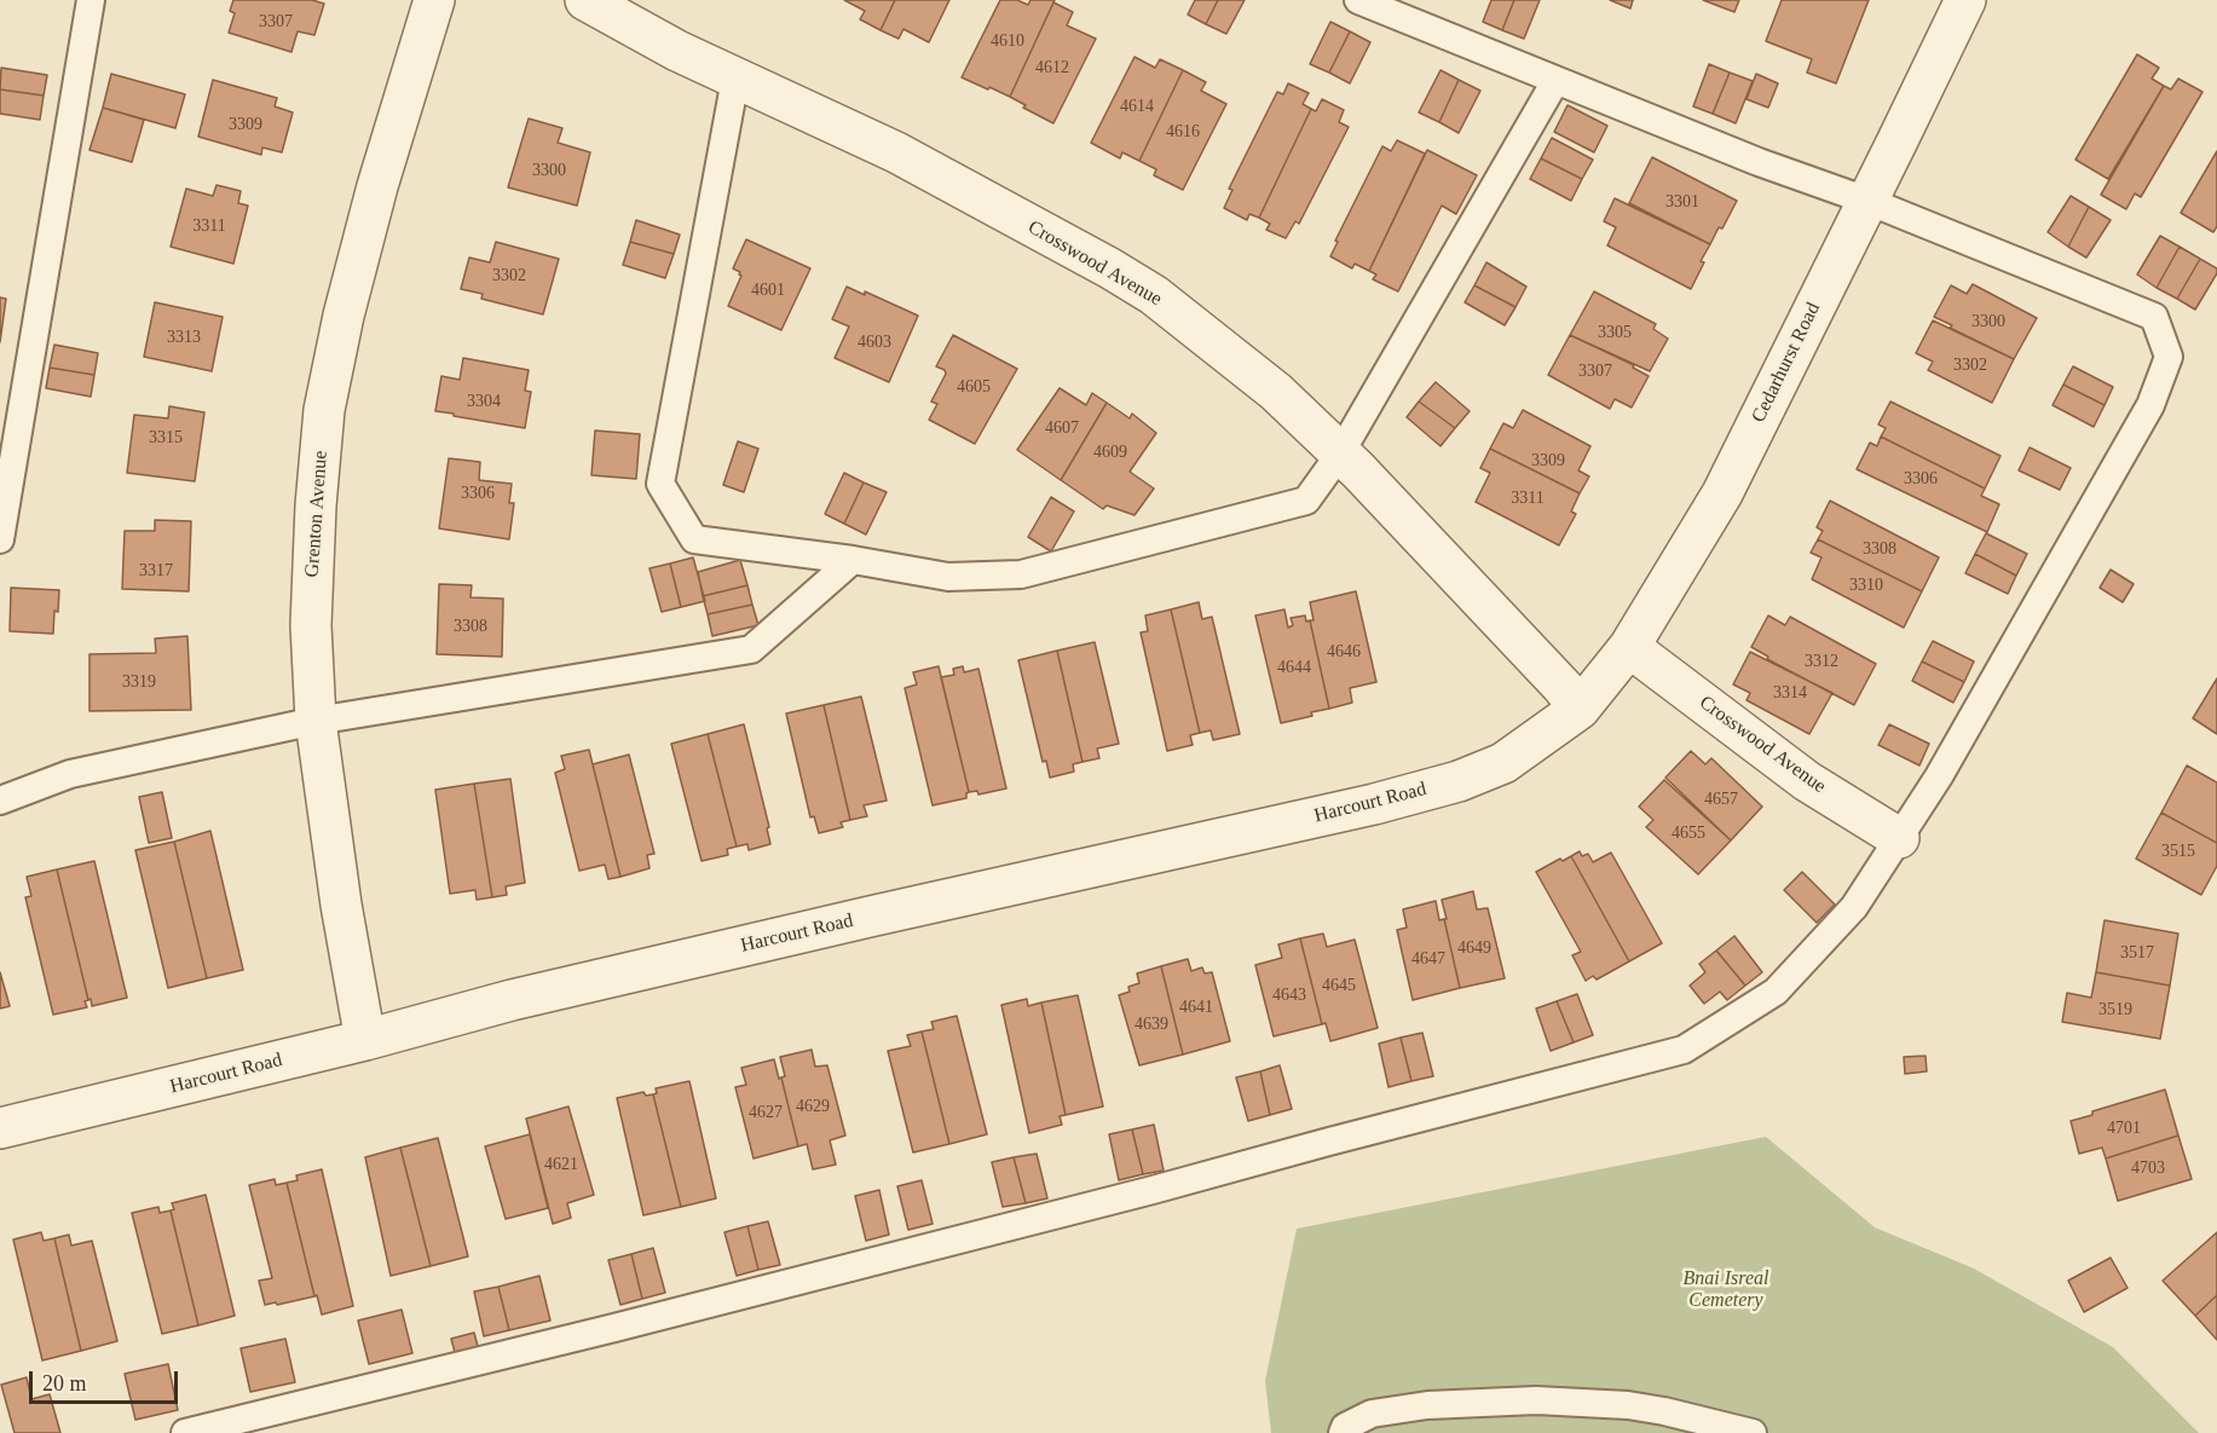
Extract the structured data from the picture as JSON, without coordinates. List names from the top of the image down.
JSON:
{
  "streets": {
    "street": [
      "Crosswood Avenue",
      "Cedarhurst Road",
      "Grenton Avenue",
      "Harcourt Road"
    ]
  },
  "crossings": [
    ["Crosswood Avenue", "Cedarhurst Road"],
    ["Crosswood Avenue", "Harcourt Road"],
    ["Cedarhurst Road", "Harcourt Road"],
    ["Grenton Avenue", "Harcourt Road"]
  ],
  "parks": ["Bnai Isreal Cemetery"],
  "house_numbers": [
    "3307",
    "4610",
    "4612",
    "4614",
    "3309",
    "4616",
    "3300",
    "3301",
    "3311",
    "3302",
    "4601",
    "3300",
    "3305",
    "3313",
    "4603",
    "3302",
    "3307",
    "4605",
    "3304",
    "4607",
    "3315",
    "4609",
    "3309",
    "3306",
    "3306",
    "3311",
    "3308",
    "3317",
    "3310",
    "3308",
    "4646",
    "3312",
    "4644",
    "3319",
    "3314",
    "4657",
    "4655",
    "3515",
    "4649",
    "3517",
    "4647",
    "4645",
    "4643",
    "4641",
    "3519",
    "4639",
    "4629",
    "4627",
    "4701",
    "4621",
    "4703"
  ],
  "scale_bar": "20 m"
}
